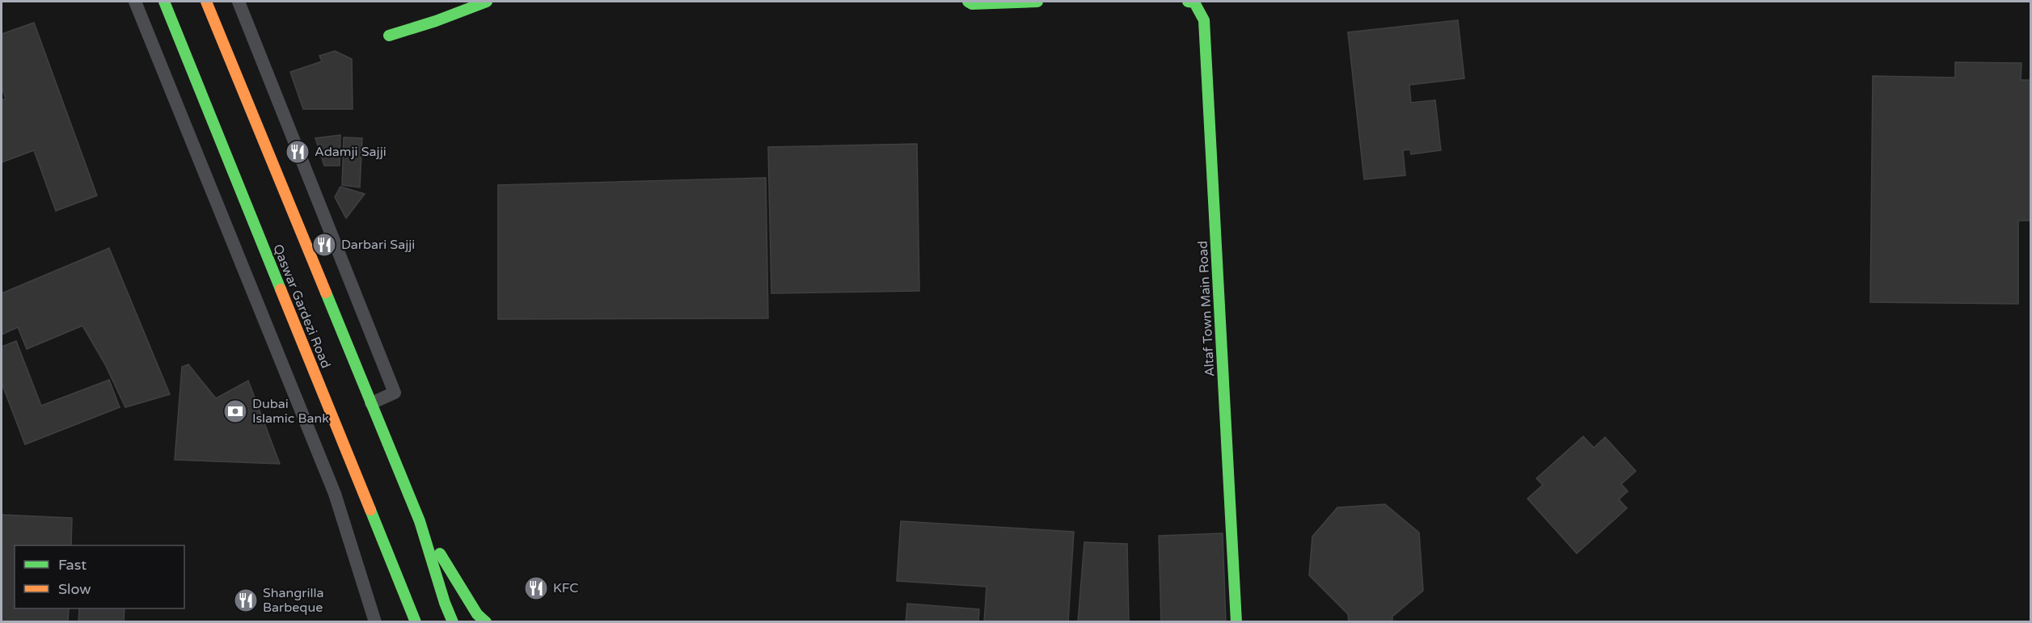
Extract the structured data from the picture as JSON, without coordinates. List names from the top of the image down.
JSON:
{
  "streets": {
    "main road": ["Qaswar Gardezi Road", "Altaf Town Main Road"]
  },
  "places": {
    "restaurant": [
      "Adamji Sajji",
      "Darbari Sajji",
      "KFC",
      "Shangrilla Barbeque"
    ],
    "bank": ["Dubai Islamic Bank"]
  },
  "legend": ["Fast", "Slow"]
}
